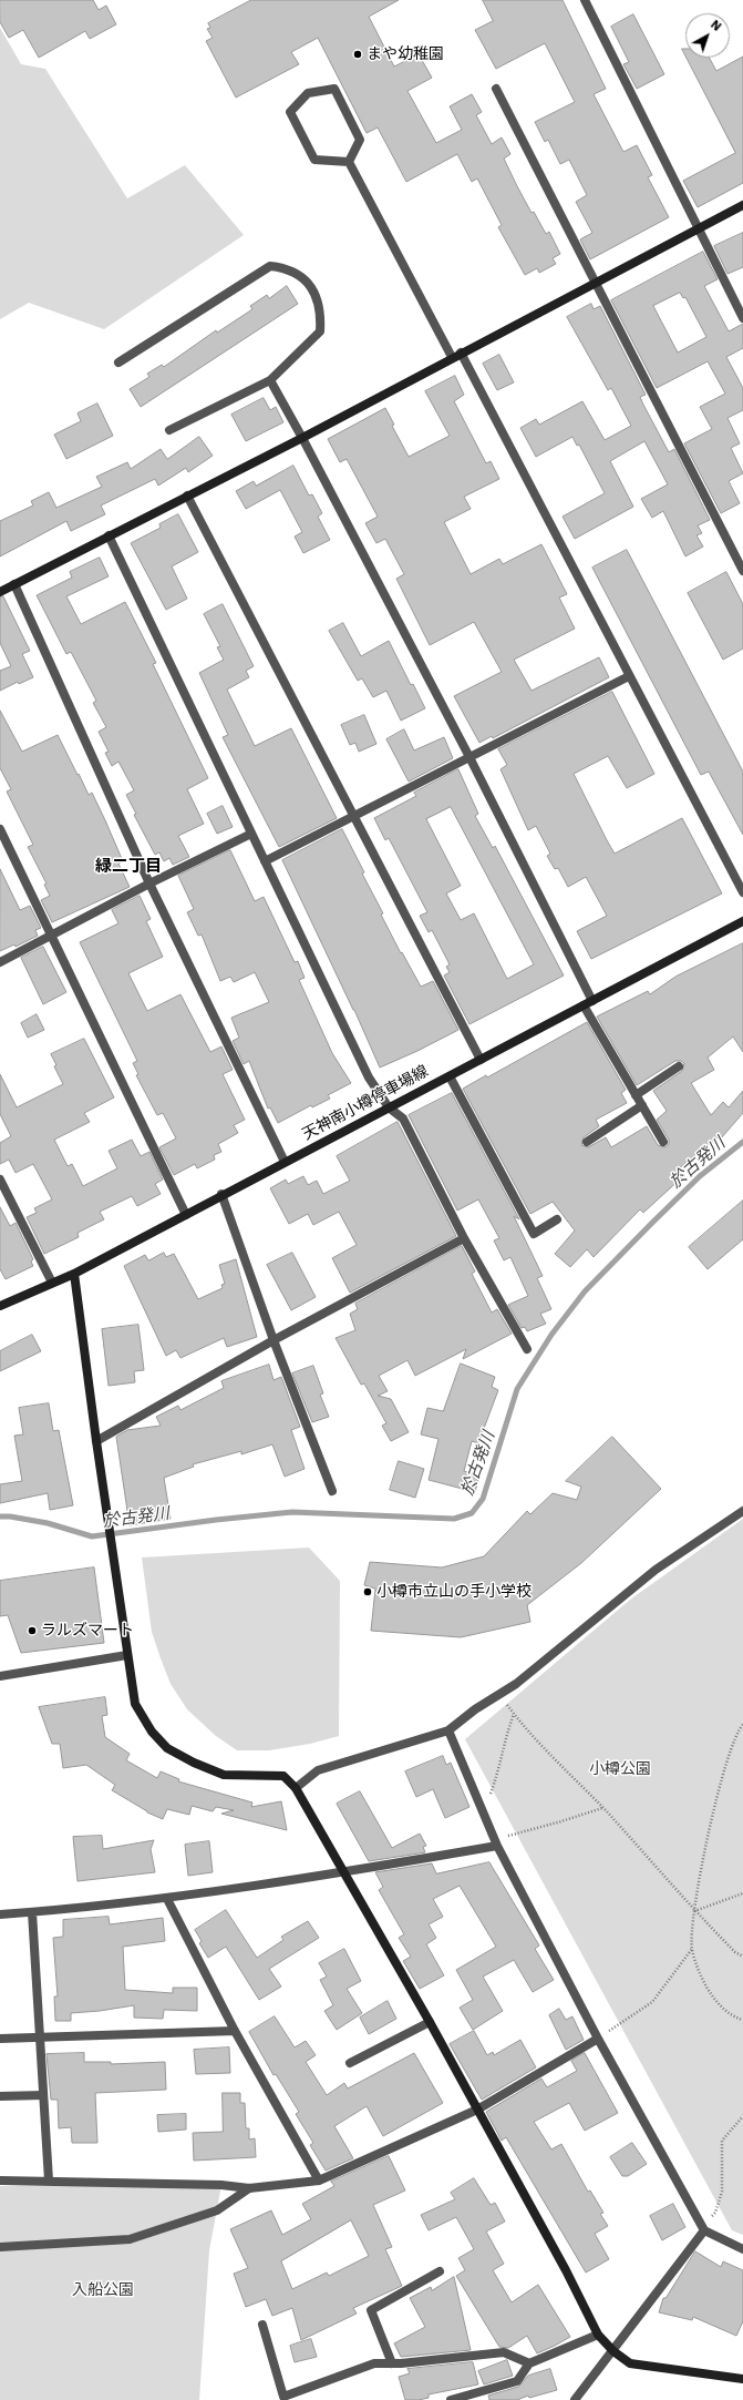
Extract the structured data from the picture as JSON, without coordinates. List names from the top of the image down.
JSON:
{
  "streets": {
    "street": ["天神南小樽停車場線"]
  },
  "districts": ["緑二丁目"],
  "water": ["於古発川"],
  "parks": ["小樽公園", "入船公園"],
  "places": ["まや幼稚園", "小樽市立山の手小学校", "ラルズマート"],
  "north": "top right"
}
